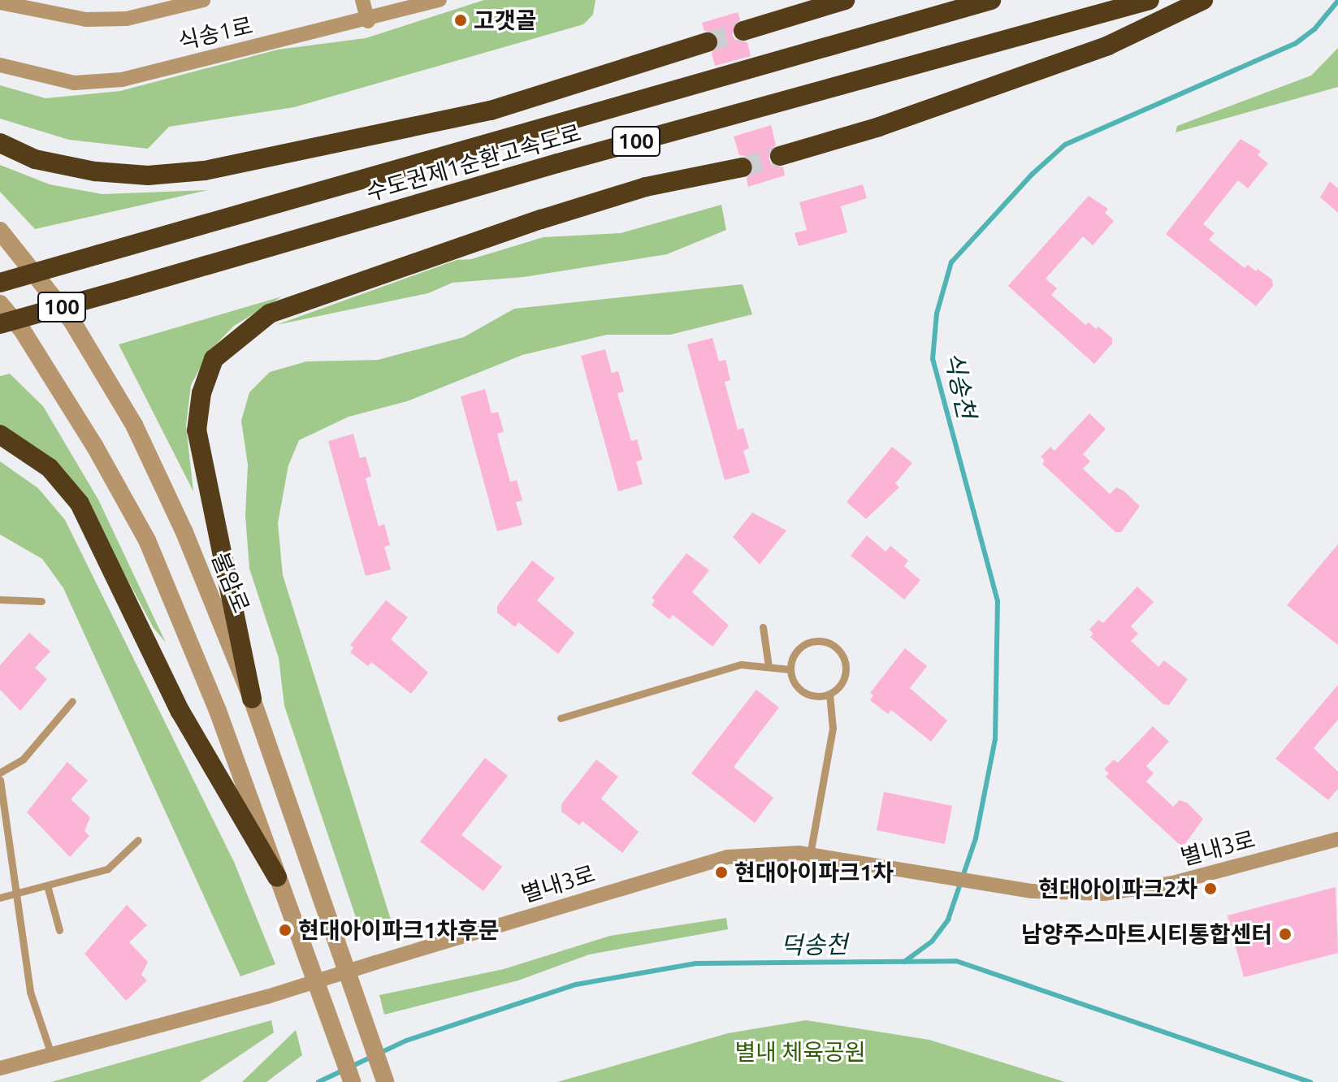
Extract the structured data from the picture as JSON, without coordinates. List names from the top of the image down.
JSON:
{
  "streets": {
    "highway": ["100", "수도권제1순환고속도로"],
    "street": ["식송1로", "불암로", "별내3로"]
  },
  "water": ["식송천", "덕송천"],
  "parks": ["별내 체육공원"],
  "places": [
    "고갯골",
    "현대아이파크1차",
    "현대아이파크2차",
    "현대아이파크1차후문",
    "남양주스마트시티통합센터"
  ]
}
